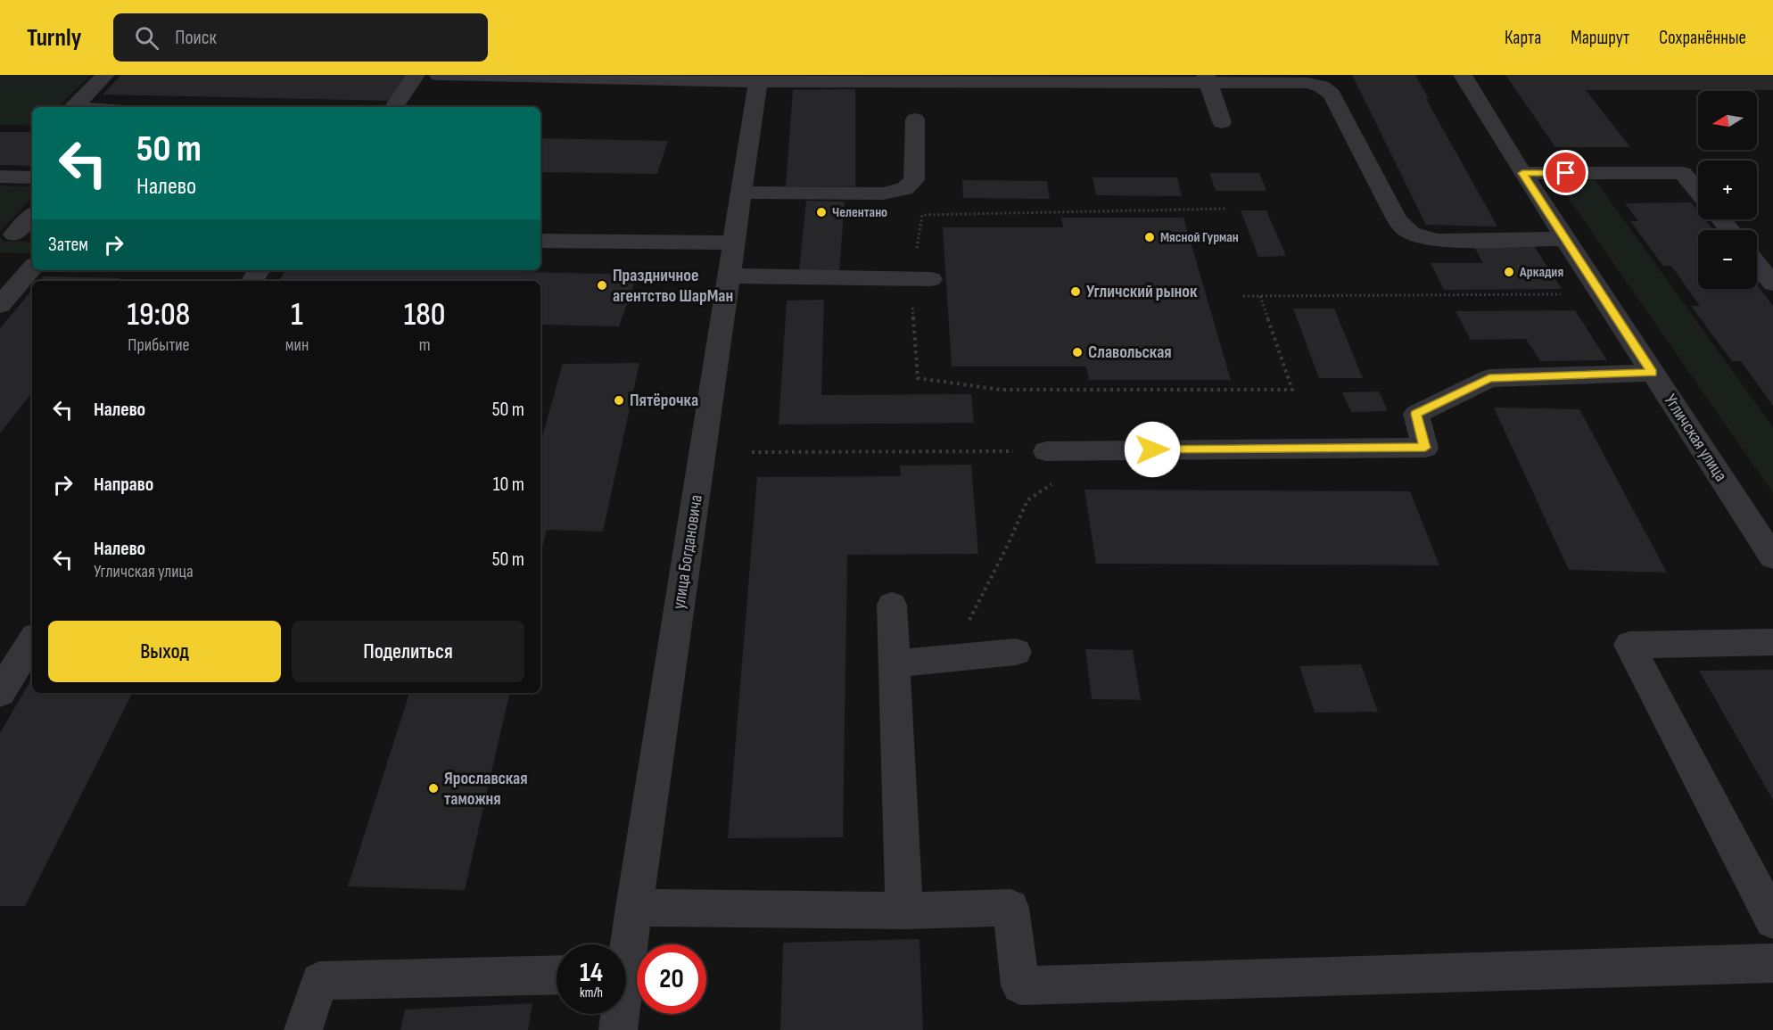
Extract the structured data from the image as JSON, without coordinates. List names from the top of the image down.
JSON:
{
  "streets": {
    "street": ["Угличская улица", "улица Богдановича"]
  },
  "places": [
    "Челентано",
    "Мясной Гурман",
    "Аркадия",
    "Праздничное агентство ШарМан",
    "Угличский рынок",
    "Славольская",
    "Пятёрочка",
    "Ярославская таможня"
  ],
  "north": "left",
  "page": {
    "header": "Turnly",
    "search": "Поиск",
    "nav": ["Карта", "Маршрут", "Сохранённые"],
    "map_buttons": ["+", "−"],
    "turn": ["50 m", "Налево"],
    "then": "Затем",
    "eta": [
      "19:08",
      "Прибытие",
      "1",
      "мин",
      "180",
      "m"
    ],
    "list": [
      {
        "name": "Налево",
        "value": "50 m"
      },
      {
        "name": "Направо",
        "value": "10 m"
      },
      {
        "name": "Налево",
        "note": "Угличская улица",
        "value": "50 m"
      }
    ],
    "buttons": ["Выход", "Поделиться"],
    "speed": "14 km/h",
    "limit": "20"
  }
}
